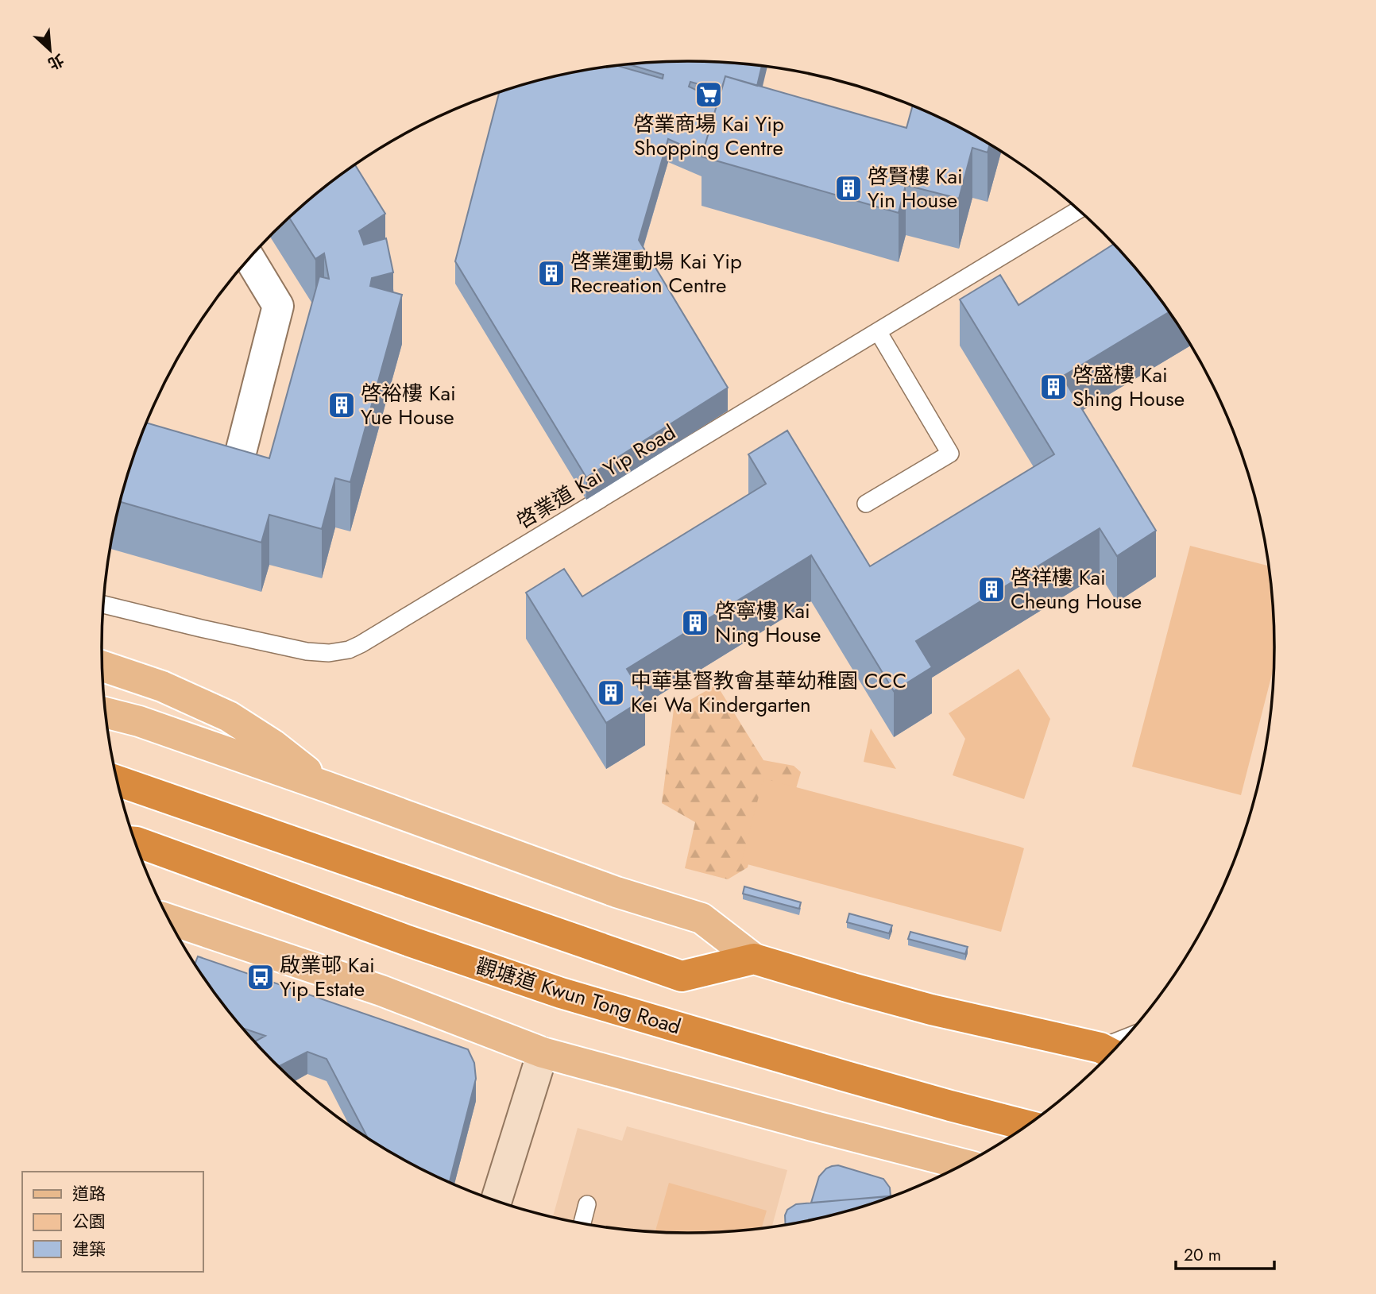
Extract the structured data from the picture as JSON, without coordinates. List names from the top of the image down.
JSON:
{
  "streets": {
    "highway": ["觀塘道 Kwun Tong Road"],
    "lane": ["啓業道 Kai Yip Road"]
  },
  "places": {
    "supermarket": ["啓業商場 Kai Yip Shopping Centre"],
    "building": [
      "啓賢樓 Kai Yin House",
      "啓業運動場 Kai Yip Recreation Centre",
      "啓盛樓 Kai Shing House",
      "啓裕樓 Kai Yue House",
      "啓祥樓 Kai Cheung House",
      "啓寧樓 Kai Ning House",
      "中華基督教會基華幼稚園 CCC Kei Wa Kindergarten"
    ],
    "bus stop": ["啟業邨 Kai Yip Estate"]
  },
  "legend": ["道路", "公園", "建築"],
  "scale_bar": "20 m",
  "north": "bottom right"
}
